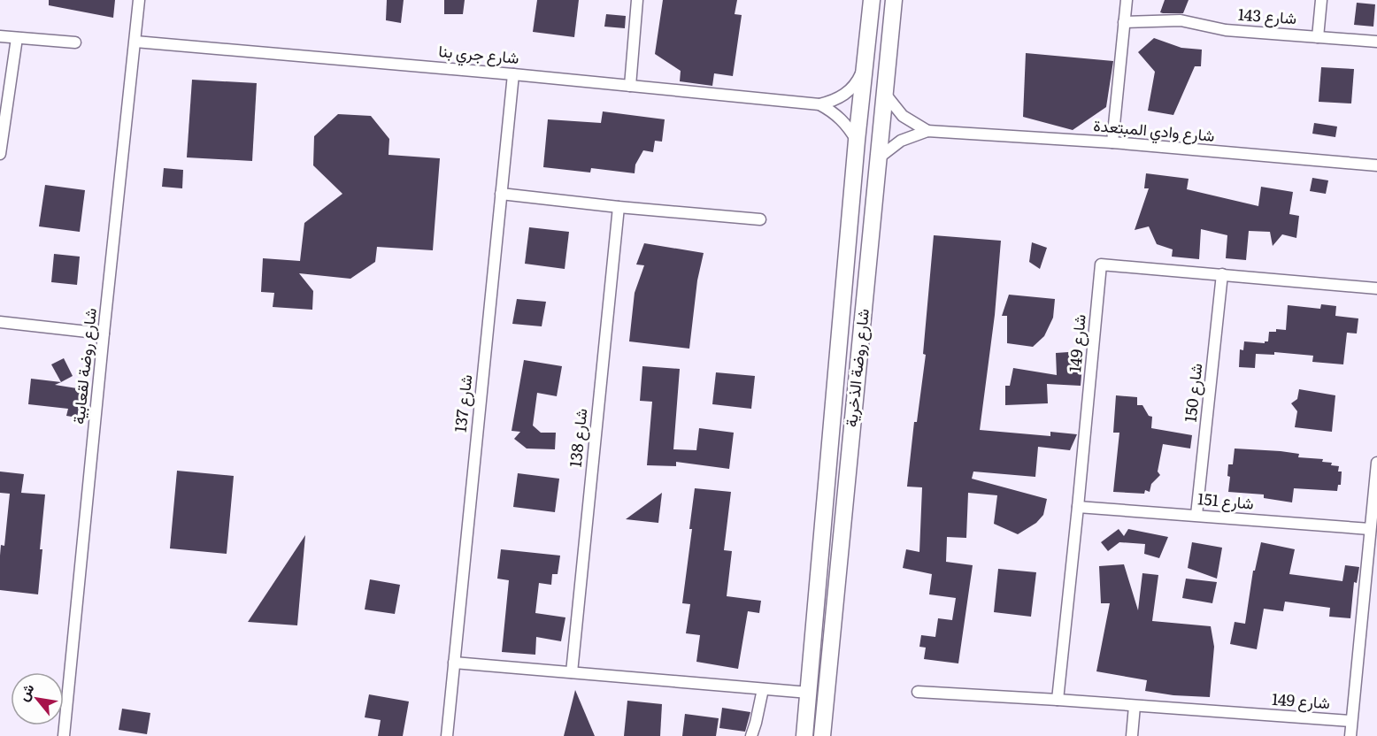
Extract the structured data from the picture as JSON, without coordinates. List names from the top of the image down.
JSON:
{
  "streets": {
    "street": [
      "شارع 143",
      "شارع جري بنا",
      "شارع وادي المبتعدة",
      "شارع 149",
      "شارع روضة لقعابية",
      "شارع روضة الذخرية",
      "شارع 150",
      "شارع 137",
      "شارع 138",
      "شارع 151"
    ]
  },
  "crossings": [
    ["شارع جري بنا", "شارع روضة لقعابية"],
    ["شارع جري بنا", "شارع روضة الذخرية"],
    ["شارع جري بنا", "شارع 137"],
    ["شارع وادي المبتعدة", "شارع روضة الذخرية"],
    ["شارع 149", "شارع 150"],
    ["شارع 149", "شارع 151"],
    ["شارع 150", "شارع 151"]
  ],
  "north": "top left"
}
